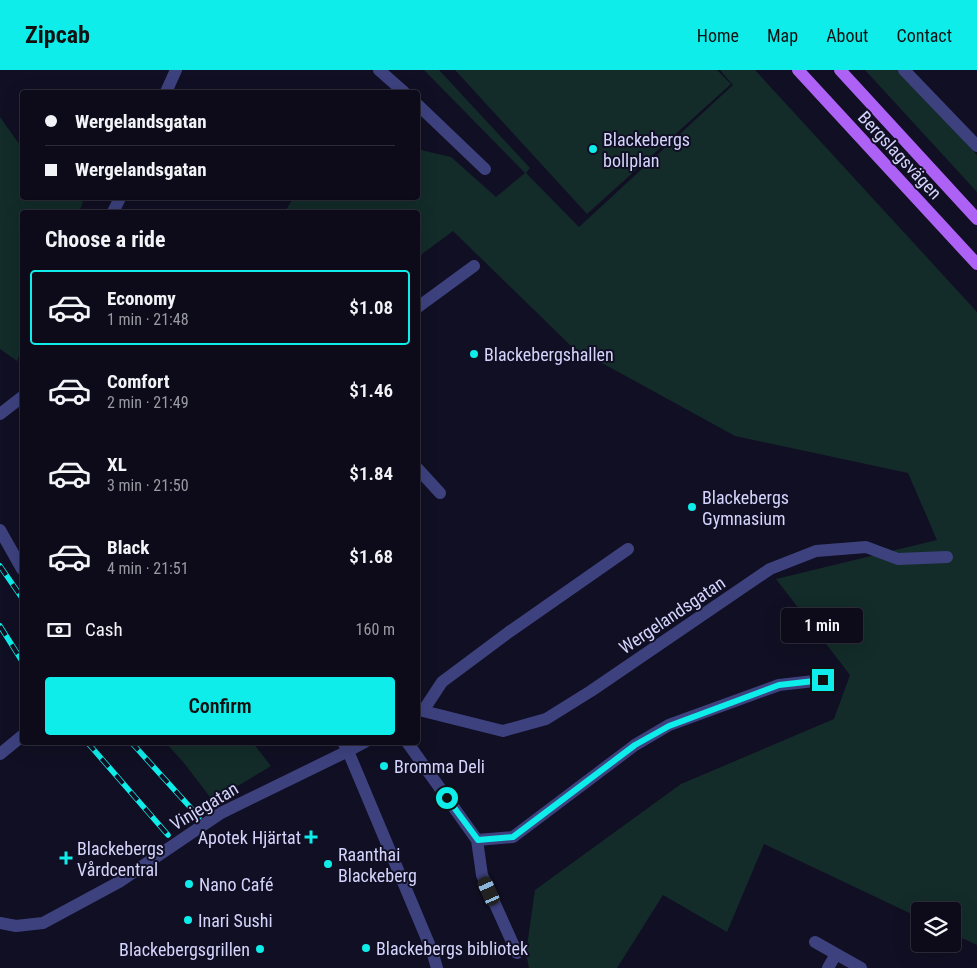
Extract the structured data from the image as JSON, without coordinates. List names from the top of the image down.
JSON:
{
  "streets": {
    "main road": ["Bergslagsvägen"],
    "street": ["Wergelandsgatan", "Vinjegatan"]
  },
  "places": {
    "other": [
      "Blackebergs bollplan",
      "Blackebergshallen",
      "Blackebergs Gymnasium",
      "Bromma Deli",
      "Raanthai Blackeberg",
      "Nano Café",
      "Inari Sushi",
      "Blackebergs bibliotek",
      "Blackebergsgrillen"
    ],
    "health": ["Apotek Hjärtat", "Blackebergs Vårdcentral"]
  },
  "page": {
    "header": "Zipcab",
    "nav": [
      "Home",
      "Map",
      "About",
      "Contact"
    ],
    "banner": ["Wergelandsgatan", "Wergelandsgatan"],
    "heading": "Choose a ride",
    "list": [
      {
        "name": "Economy",
        "note": "1 min · 21:48",
        "value": "$1.08"
      },
      {
        "name": "Comfort",
        "note": "2 min · 21:49",
        "value": "$1.46"
      },
      {
        "name": "XL",
        "note": "3 min · 21:50",
        "value": "$1.84"
      },
      {
        "name": "Black",
        "note": "4 min · 21:51",
        "value": "$1.68"
      }
    ],
    "pay": ["Cash", "160 m"],
    "bubble": "1 min",
    "buttons": "Confirm"
  }
}
